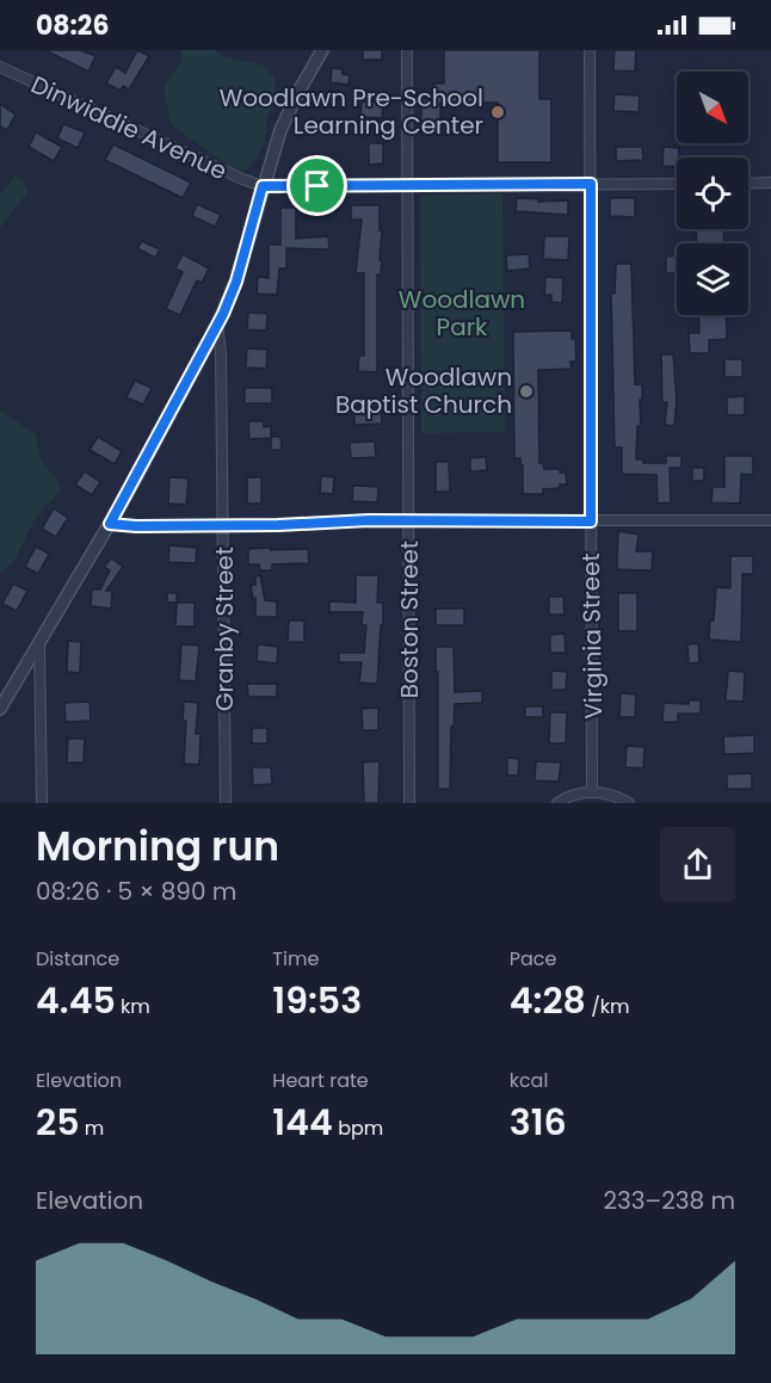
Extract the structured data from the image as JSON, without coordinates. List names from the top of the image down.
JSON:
{
  "streets": {
    "street": [
      "Dinwiddie Avenue",
      "Boston Street",
      "Granby Street",
      "Virginia Street"
    ]
  },
  "crossings": [
    ["Dinwiddie Avenue", "Boston Street"],
    ["Dinwiddie Avenue", "Virginia Street"]
  ],
  "parks": ["Woodlawn Park"],
  "places": ["Woodlawn Pre-School Learning Center", "Woodlawn Baptist Church"],
  "north": "bottom right",
  "page": {
    "status": "08:26",
    "heading": ["Morning run", "08:26 · 5 × 890 m"],
    "stats": [
      ["Distance", "4.45 km"],
      ["Time", "19:53"],
      ["Pace", "4:28 /km"],
      ["Elevation", "25 m"],
      ["Heart rate", "144 bpm"],
      ["kcal", "316"]
    ],
    "chart": ["Elevation", "233–238 m"]
  }
}
